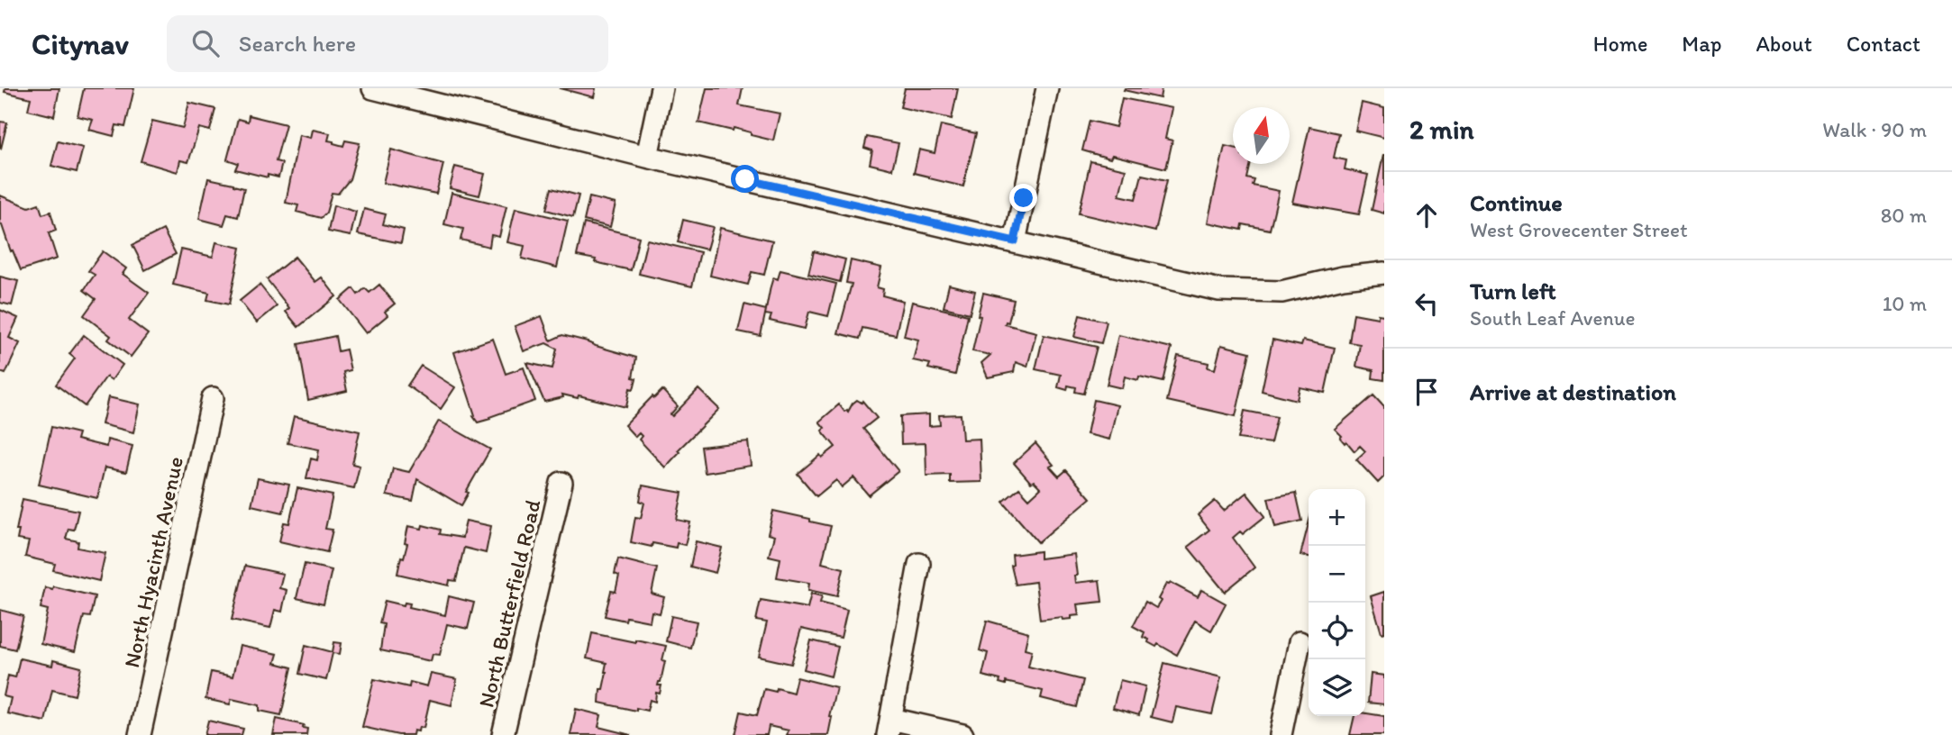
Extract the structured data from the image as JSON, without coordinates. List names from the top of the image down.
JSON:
{
  "streets": {
    "street": ["North Hyacinth Avenue", "North Butterfield Road"]
  },
  "north": "top",
  "page": {
    "header": "Citynav",
    "search": "Search here",
    "nav": [
      "Home",
      "Map",
      "About",
      "Contact"
    ],
    "heading": ["2 min", "Walk · 90 m"],
    "list": [
      ["Continue", "West Grovecenter Street", "80 m"],
      ["Turn left", "South Leaf Avenue", "10 m"],
      "Arrive at destination"
    ],
    "map_buttons": ["+", "−"]
  }
}
